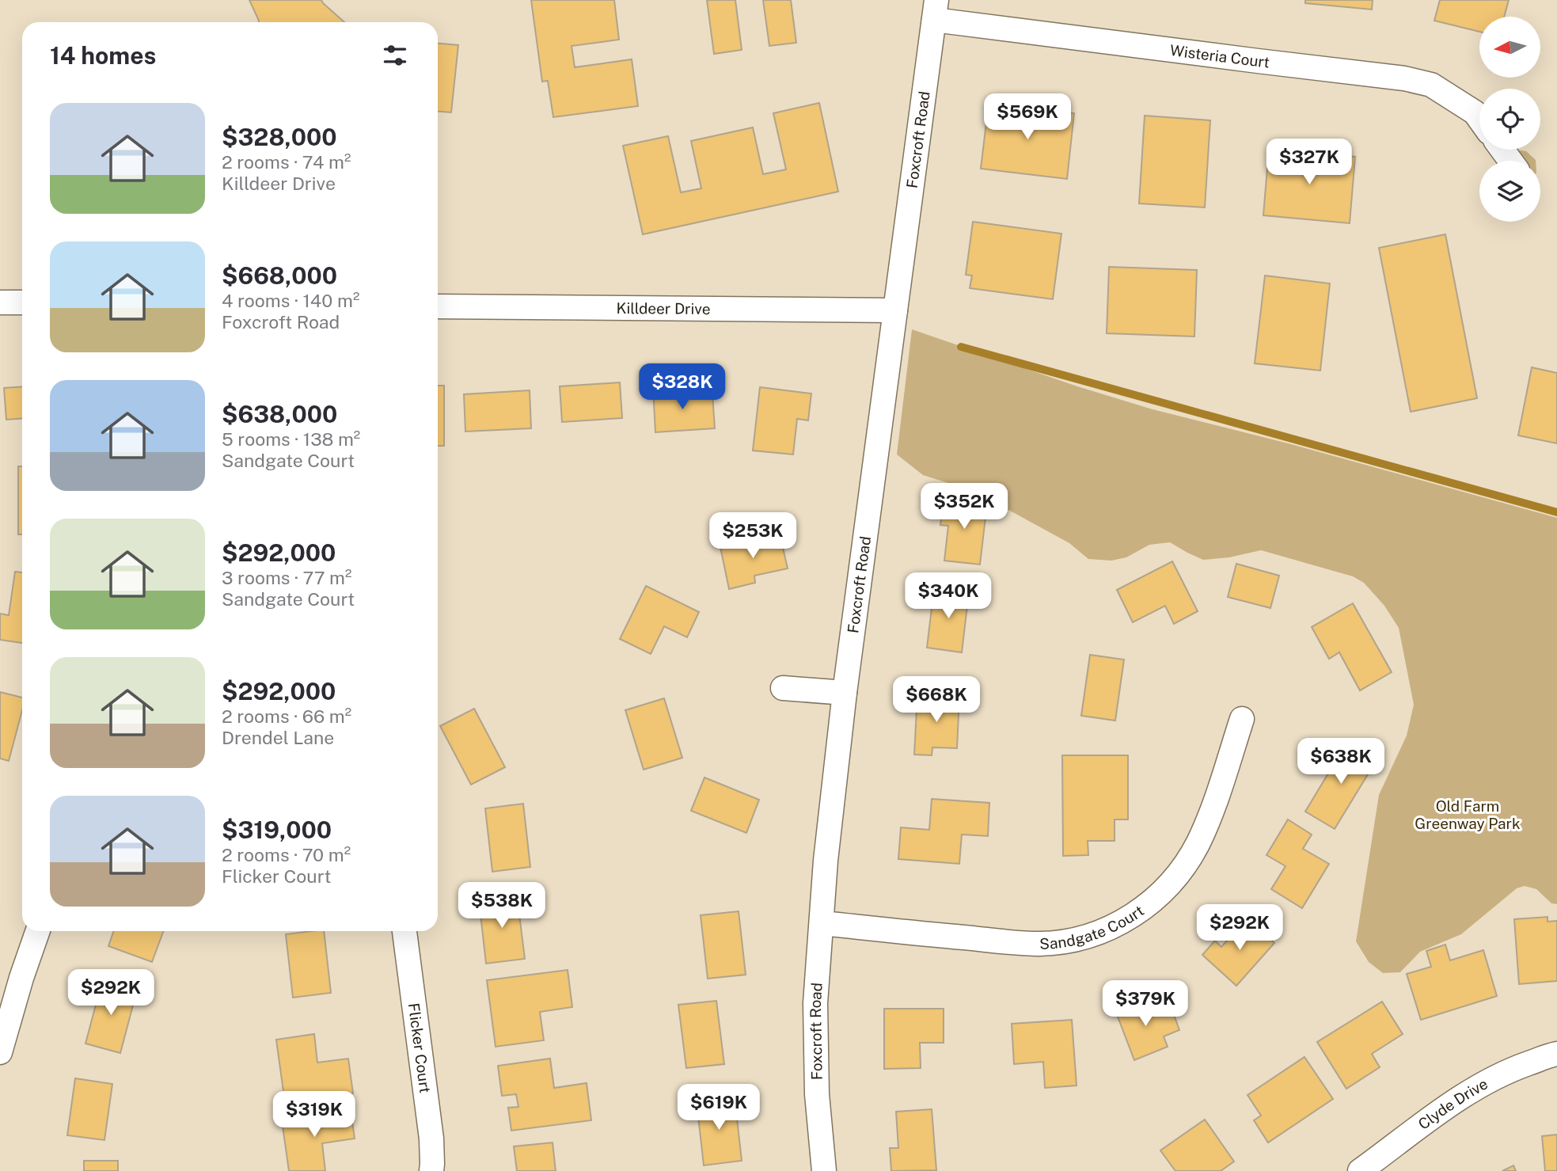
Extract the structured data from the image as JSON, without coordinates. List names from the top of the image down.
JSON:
{
  "streets": {
    "street": [
      "Wisteria Court",
      "Foxcroft Road",
      "Killdeer Drive",
      "Sandgate Court",
      "Flicker Court",
      "Clyde Drive"
    ]
  },
  "crossings": [
    ["Wisteria Court", "Foxcroft Road"],
    ["Foxcroft Road", "Killdeer Drive"],
    ["Foxcroft Road", "Sandgate Court"]
  ],
  "parks": ["Old Farm Greenway Park"],
  "north": "left",
  "page": {
    "heading": "14 homes",
    "list": [
      {
        "name": "$328,000",
        "note": "2 rooms · 74 m² · Killdeer Drive"
      },
      {
        "name": "$668,000",
        "note": "4 rooms · 140 m² · Foxcroft Road"
      },
      {
        "name": "$638,000",
        "note": "5 rooms · 138 m² · Sandgate Court"
      },
      {
        "name": "$292,000",
        "note": "3 rooms · 77 m² · Sandgate Court"
      },
      {
        "name": "$292,000",
        "note": "2 rooms · 66 m² · Drendel Lane"
      },
      {
        "name": "$319,000",
        "note": "2 rooms · 70 m² · Flicker Court"
      }
    ],
    "price": [
      "$569K",
      "$327K",
      "$328K",
      "$352K",
      "$253K",
      "$340K",
      "$668K",
      "$638K",
      "$538K",
      "$292K",
      "$292K",
      "$379K",
      "$619K",
      "$319K"
    ]
  }
}
